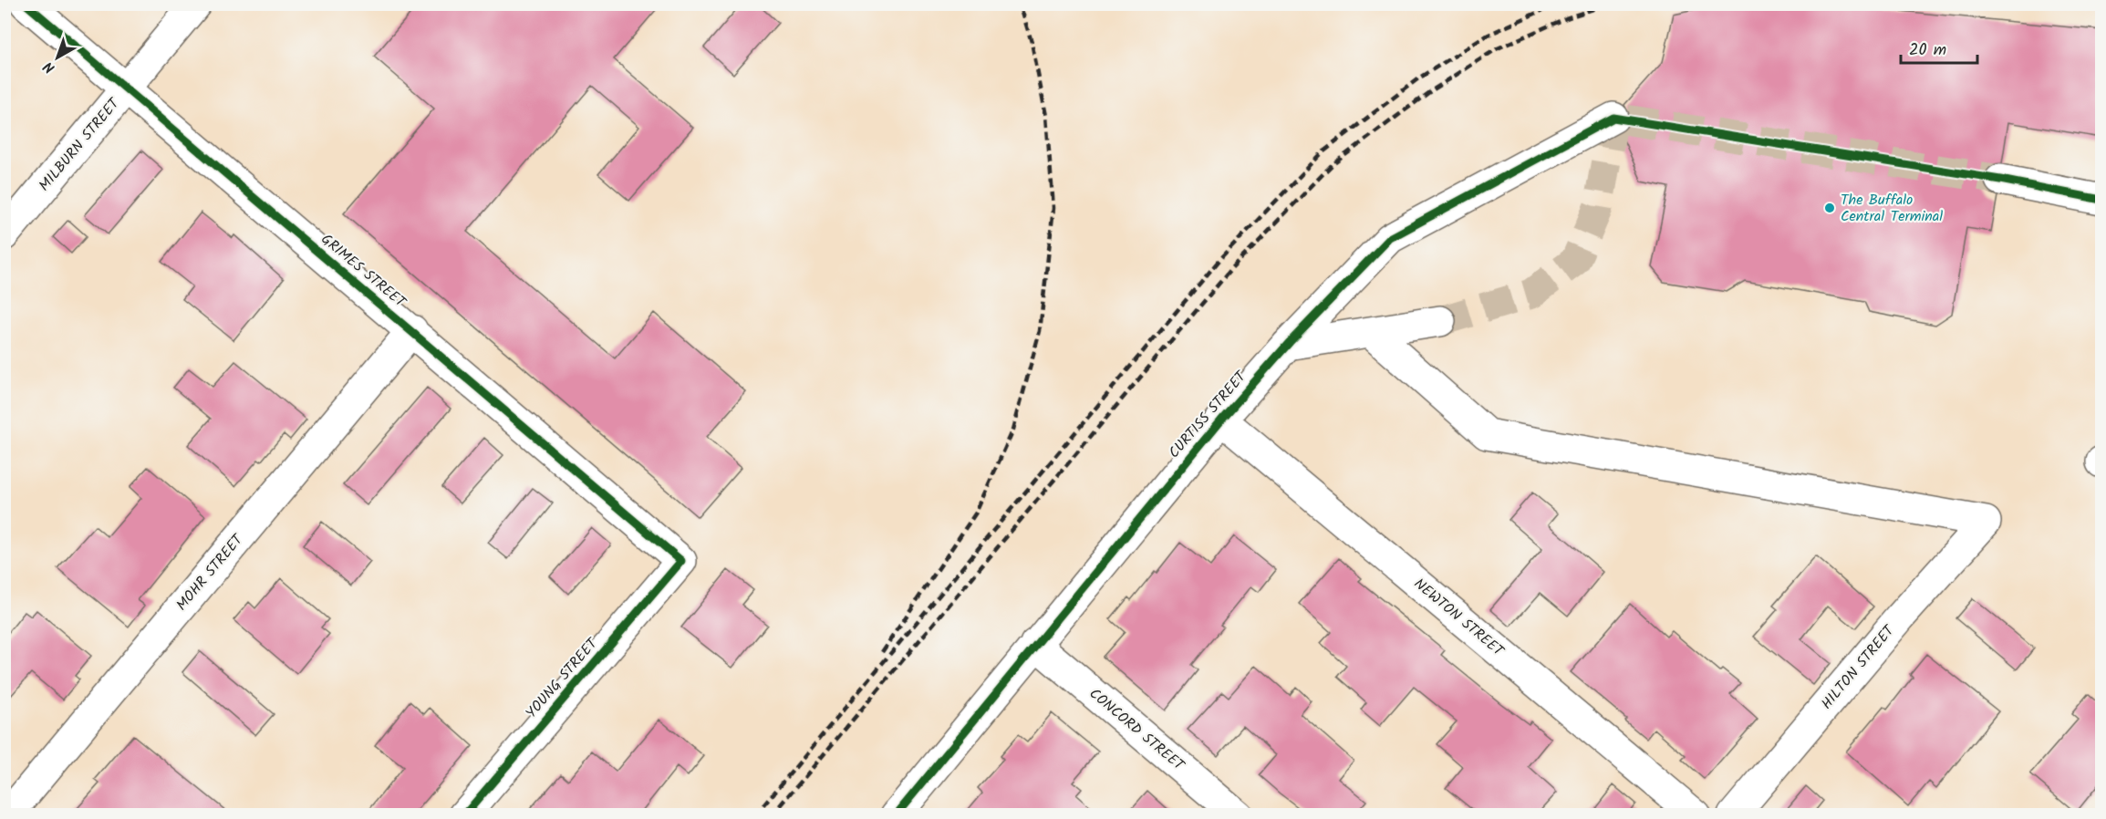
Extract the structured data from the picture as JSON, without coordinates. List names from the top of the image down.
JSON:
{
  "streets": {
    "street": [
      "MILBURN STREET",
      "GRIMES STREET",
      "CURTISS STREET",
      "MOHR STREET",
      "NEWTON STREET",
      "HILTON STREET",
      "YOUNG STREET",
      "CONCORD STREET"
    ]
  },
  "crossings": [
    ["MILBURN STREET", "GRIMES STREET"],
    ["GRIMES STREET", "MOHR STREET"],
    ["GRIMES STREET", "YOUNG STREET"],
    ["CURTISS STREET", "NEWTON STREET"],
    ["CURTISS STREET", "CONCORD STREET"]
  ],
  "places": ["The Buffalo Central Terminal"],
  "scale_bar": "20 m",
  "north": "bottom left"
}
